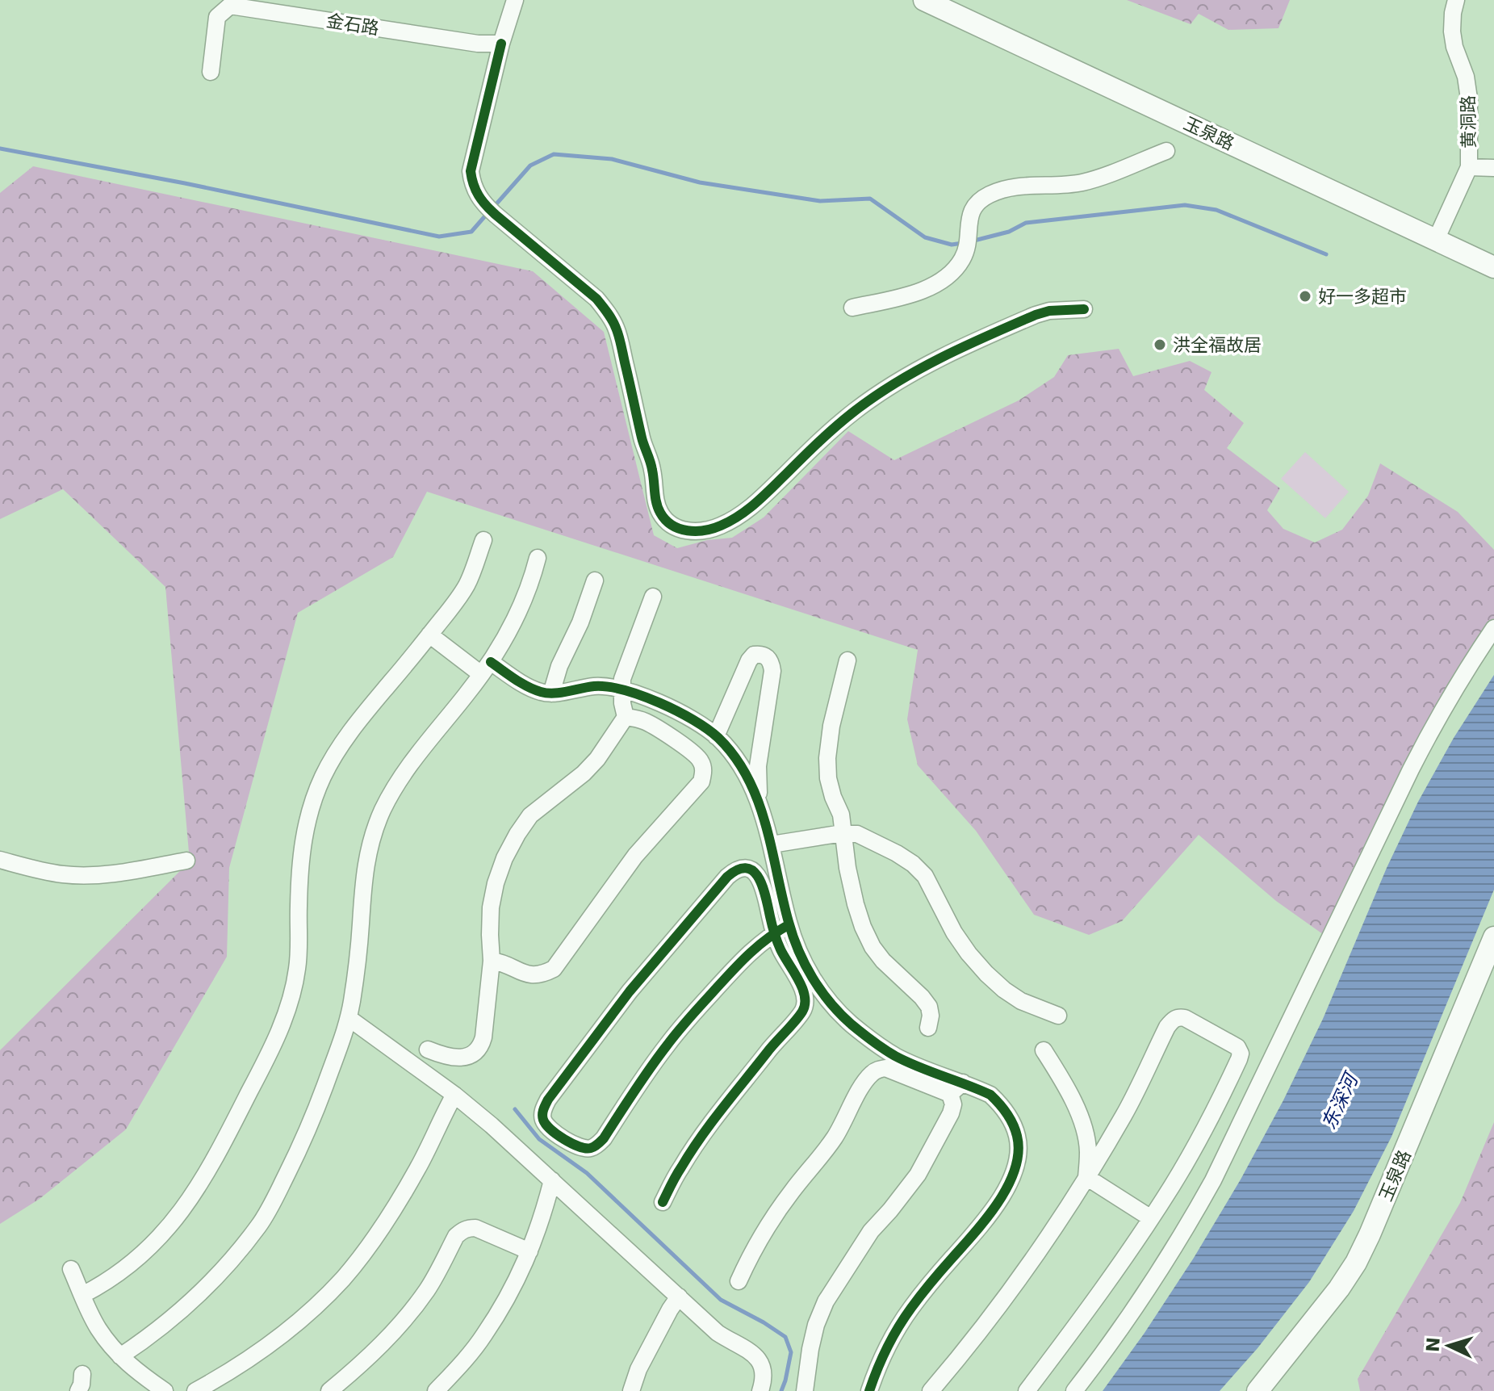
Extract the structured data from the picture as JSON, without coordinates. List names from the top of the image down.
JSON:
{
  "streets": {
    "street": ["金石路", "黄洞路", "玉泉路"]
  },
  "crossings": [
    ["黄洞路", "玉泉路"]
  ],
  "water": ["东深河"],
  "places": ["好一多超市", "洪全福故居"],
  "north": "left"
}
